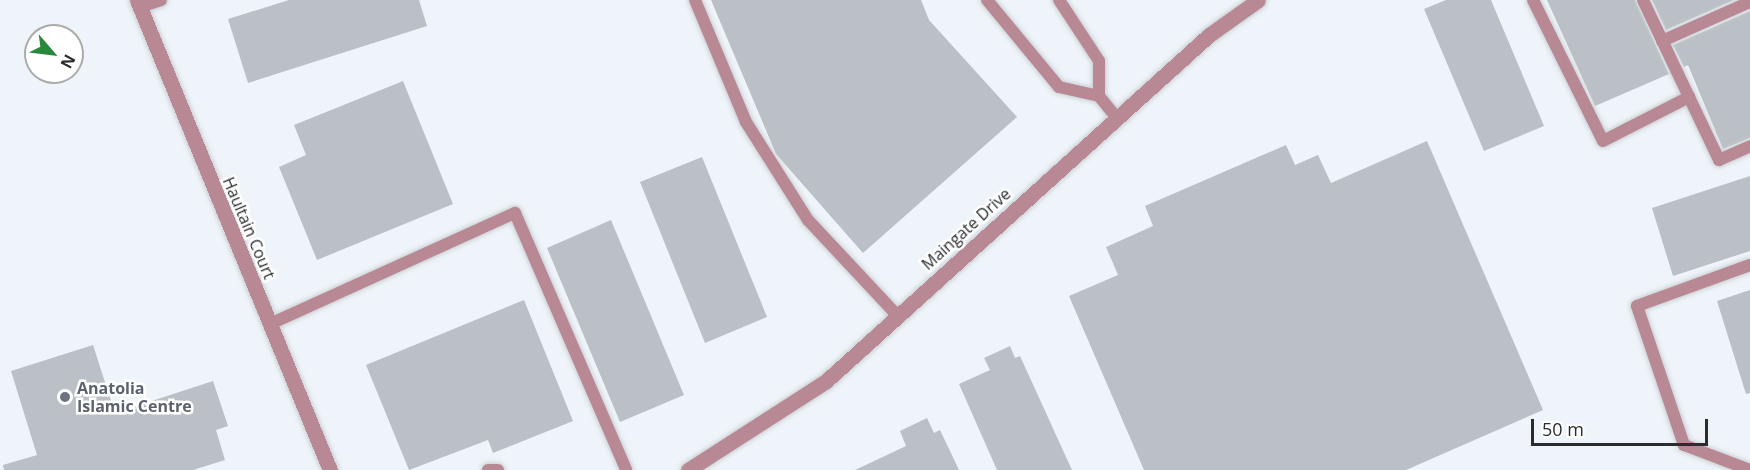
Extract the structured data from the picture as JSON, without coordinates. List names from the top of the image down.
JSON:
{
  "streets": {
    "street": ["Haultain Court", "Maingate Drive"]
  },
  "places": ["Anatolia Islamic Centre"],
  "scale_bar": "50 m",
  "north": "bottom right"
}
